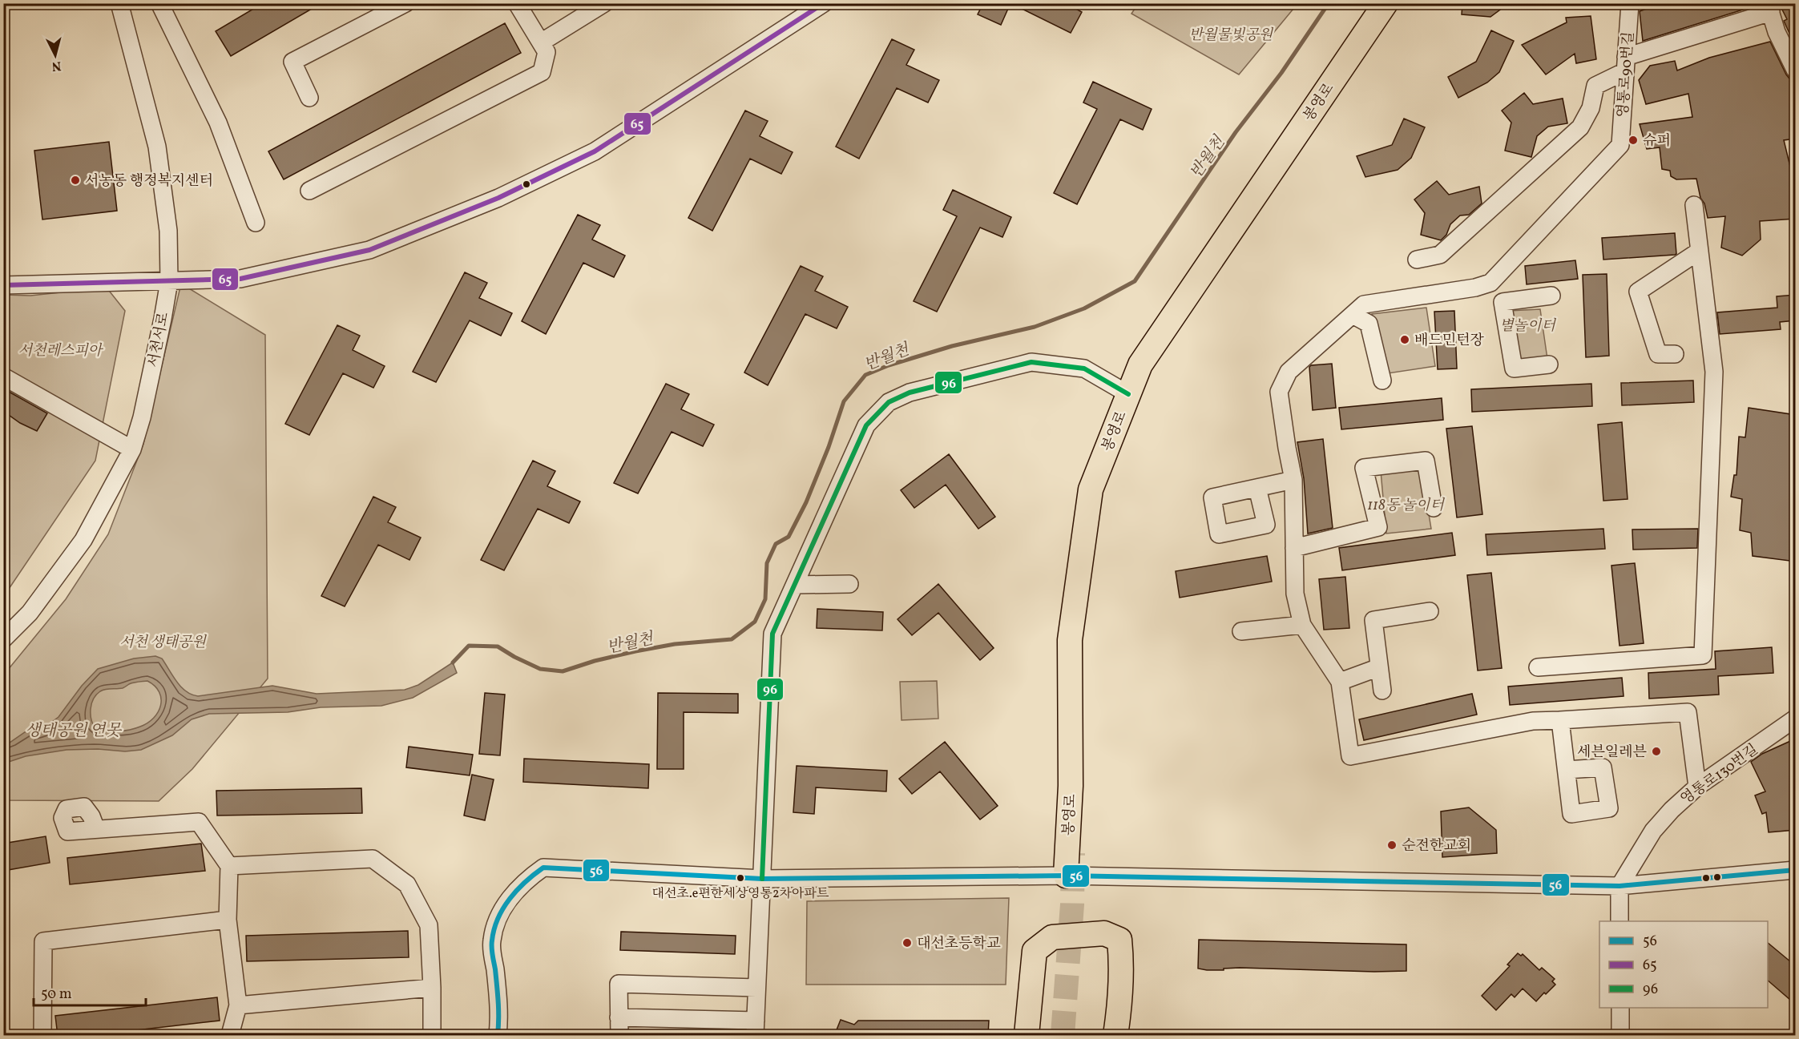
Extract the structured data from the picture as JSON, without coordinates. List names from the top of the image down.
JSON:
{
  "streets": {
    "highway": ["봉영로"],
    "street": ["영통로90번길", "서천서로", "영통로130번길"]
  },
  "water": ["반월천", "생태공원 연못"],
  "parks": [
    "반월물빛공원",
    "별놀이터",
    "서천레스피아",
    "118동 놀이터",
    "서천 생태공원"
  ],
  "places": [
    "슈퍼",
    "서농동 행정복지센터",
    "배드민턴장",
    "세븐일레븐",
    "순전한교회",
    "대선초.e편한세상영통2차아파트",
    "대선초등학교"
  ],
  "lines": ["transit line 65", "transit line 96", "transit line 56"],
  "legend": ["56", "65", "96"],
  "scale_bar": "50 m",
  "north": "bottom"
}
